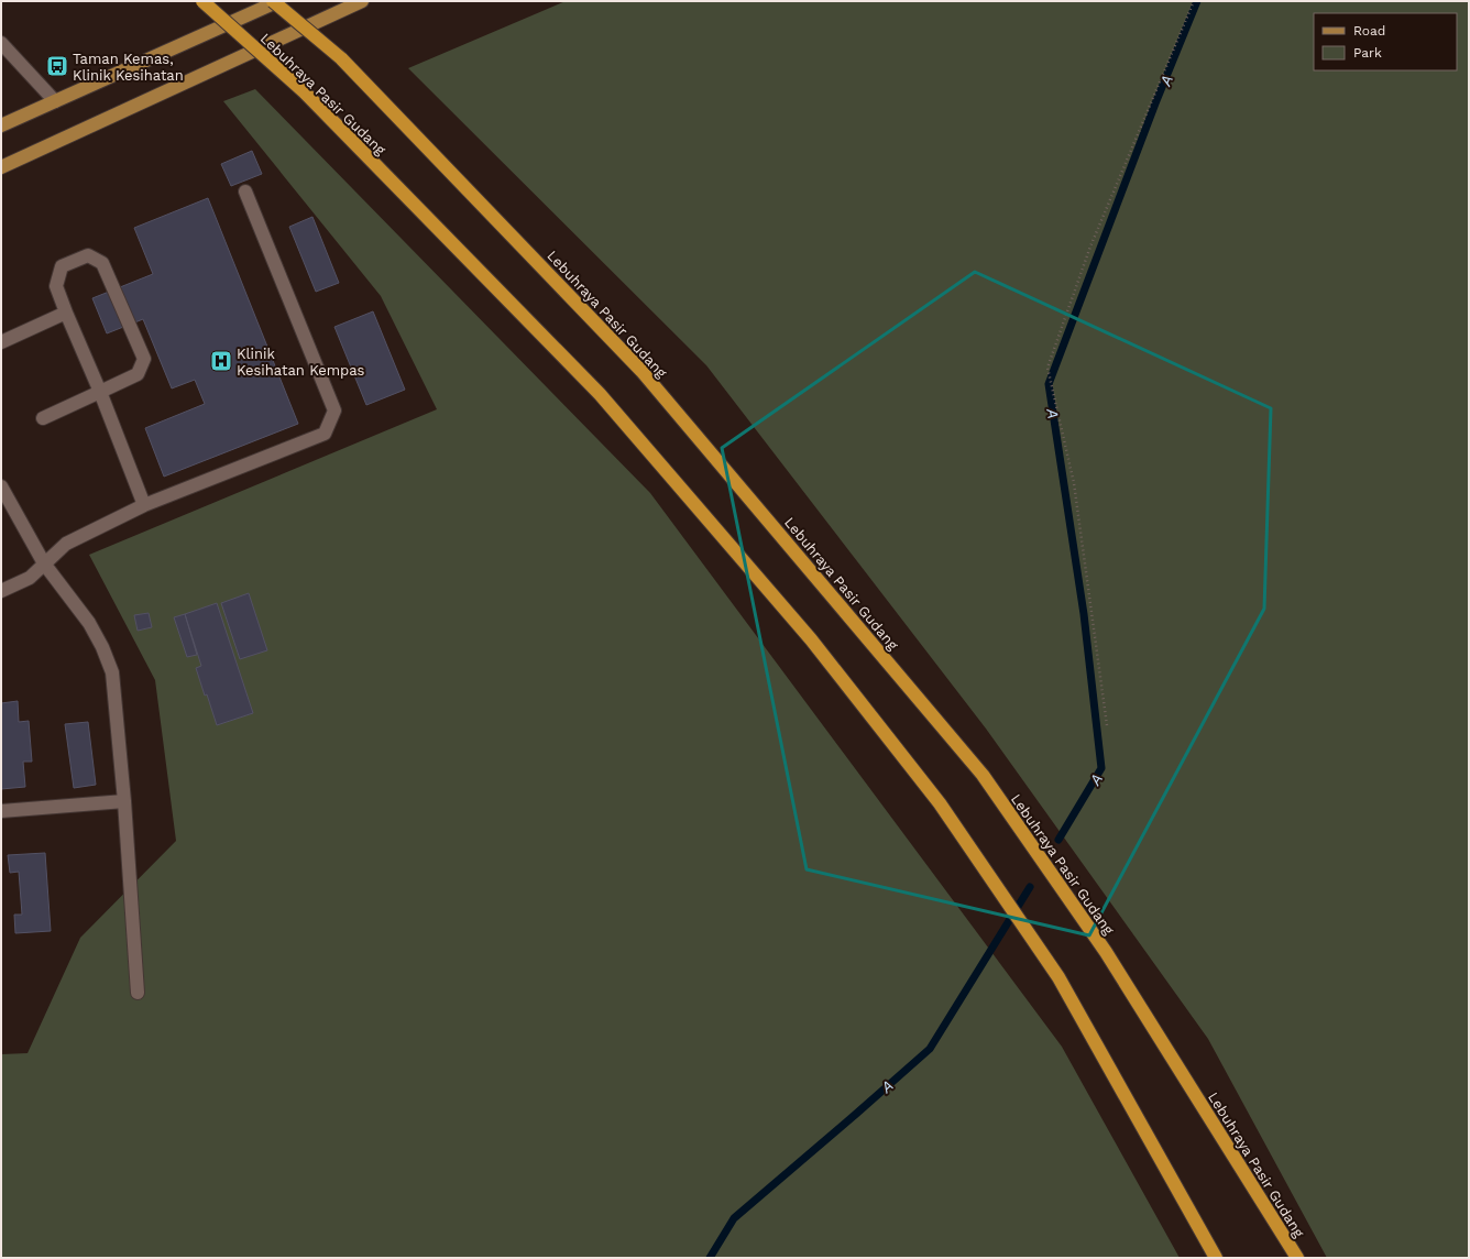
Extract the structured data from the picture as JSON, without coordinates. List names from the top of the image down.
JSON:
{
  "streets": {
    "highway": ["Lebuhraya Pasir Gudang"]
  },
  "water": ["A"],
  "places": {
    "bus stop": ["Taman Kemas, Klinik Kesihatan"],
    "hospital": ["Klinik Kesihatan Kempas"]
  },
  "legend": ["Road", "Park"]
}
